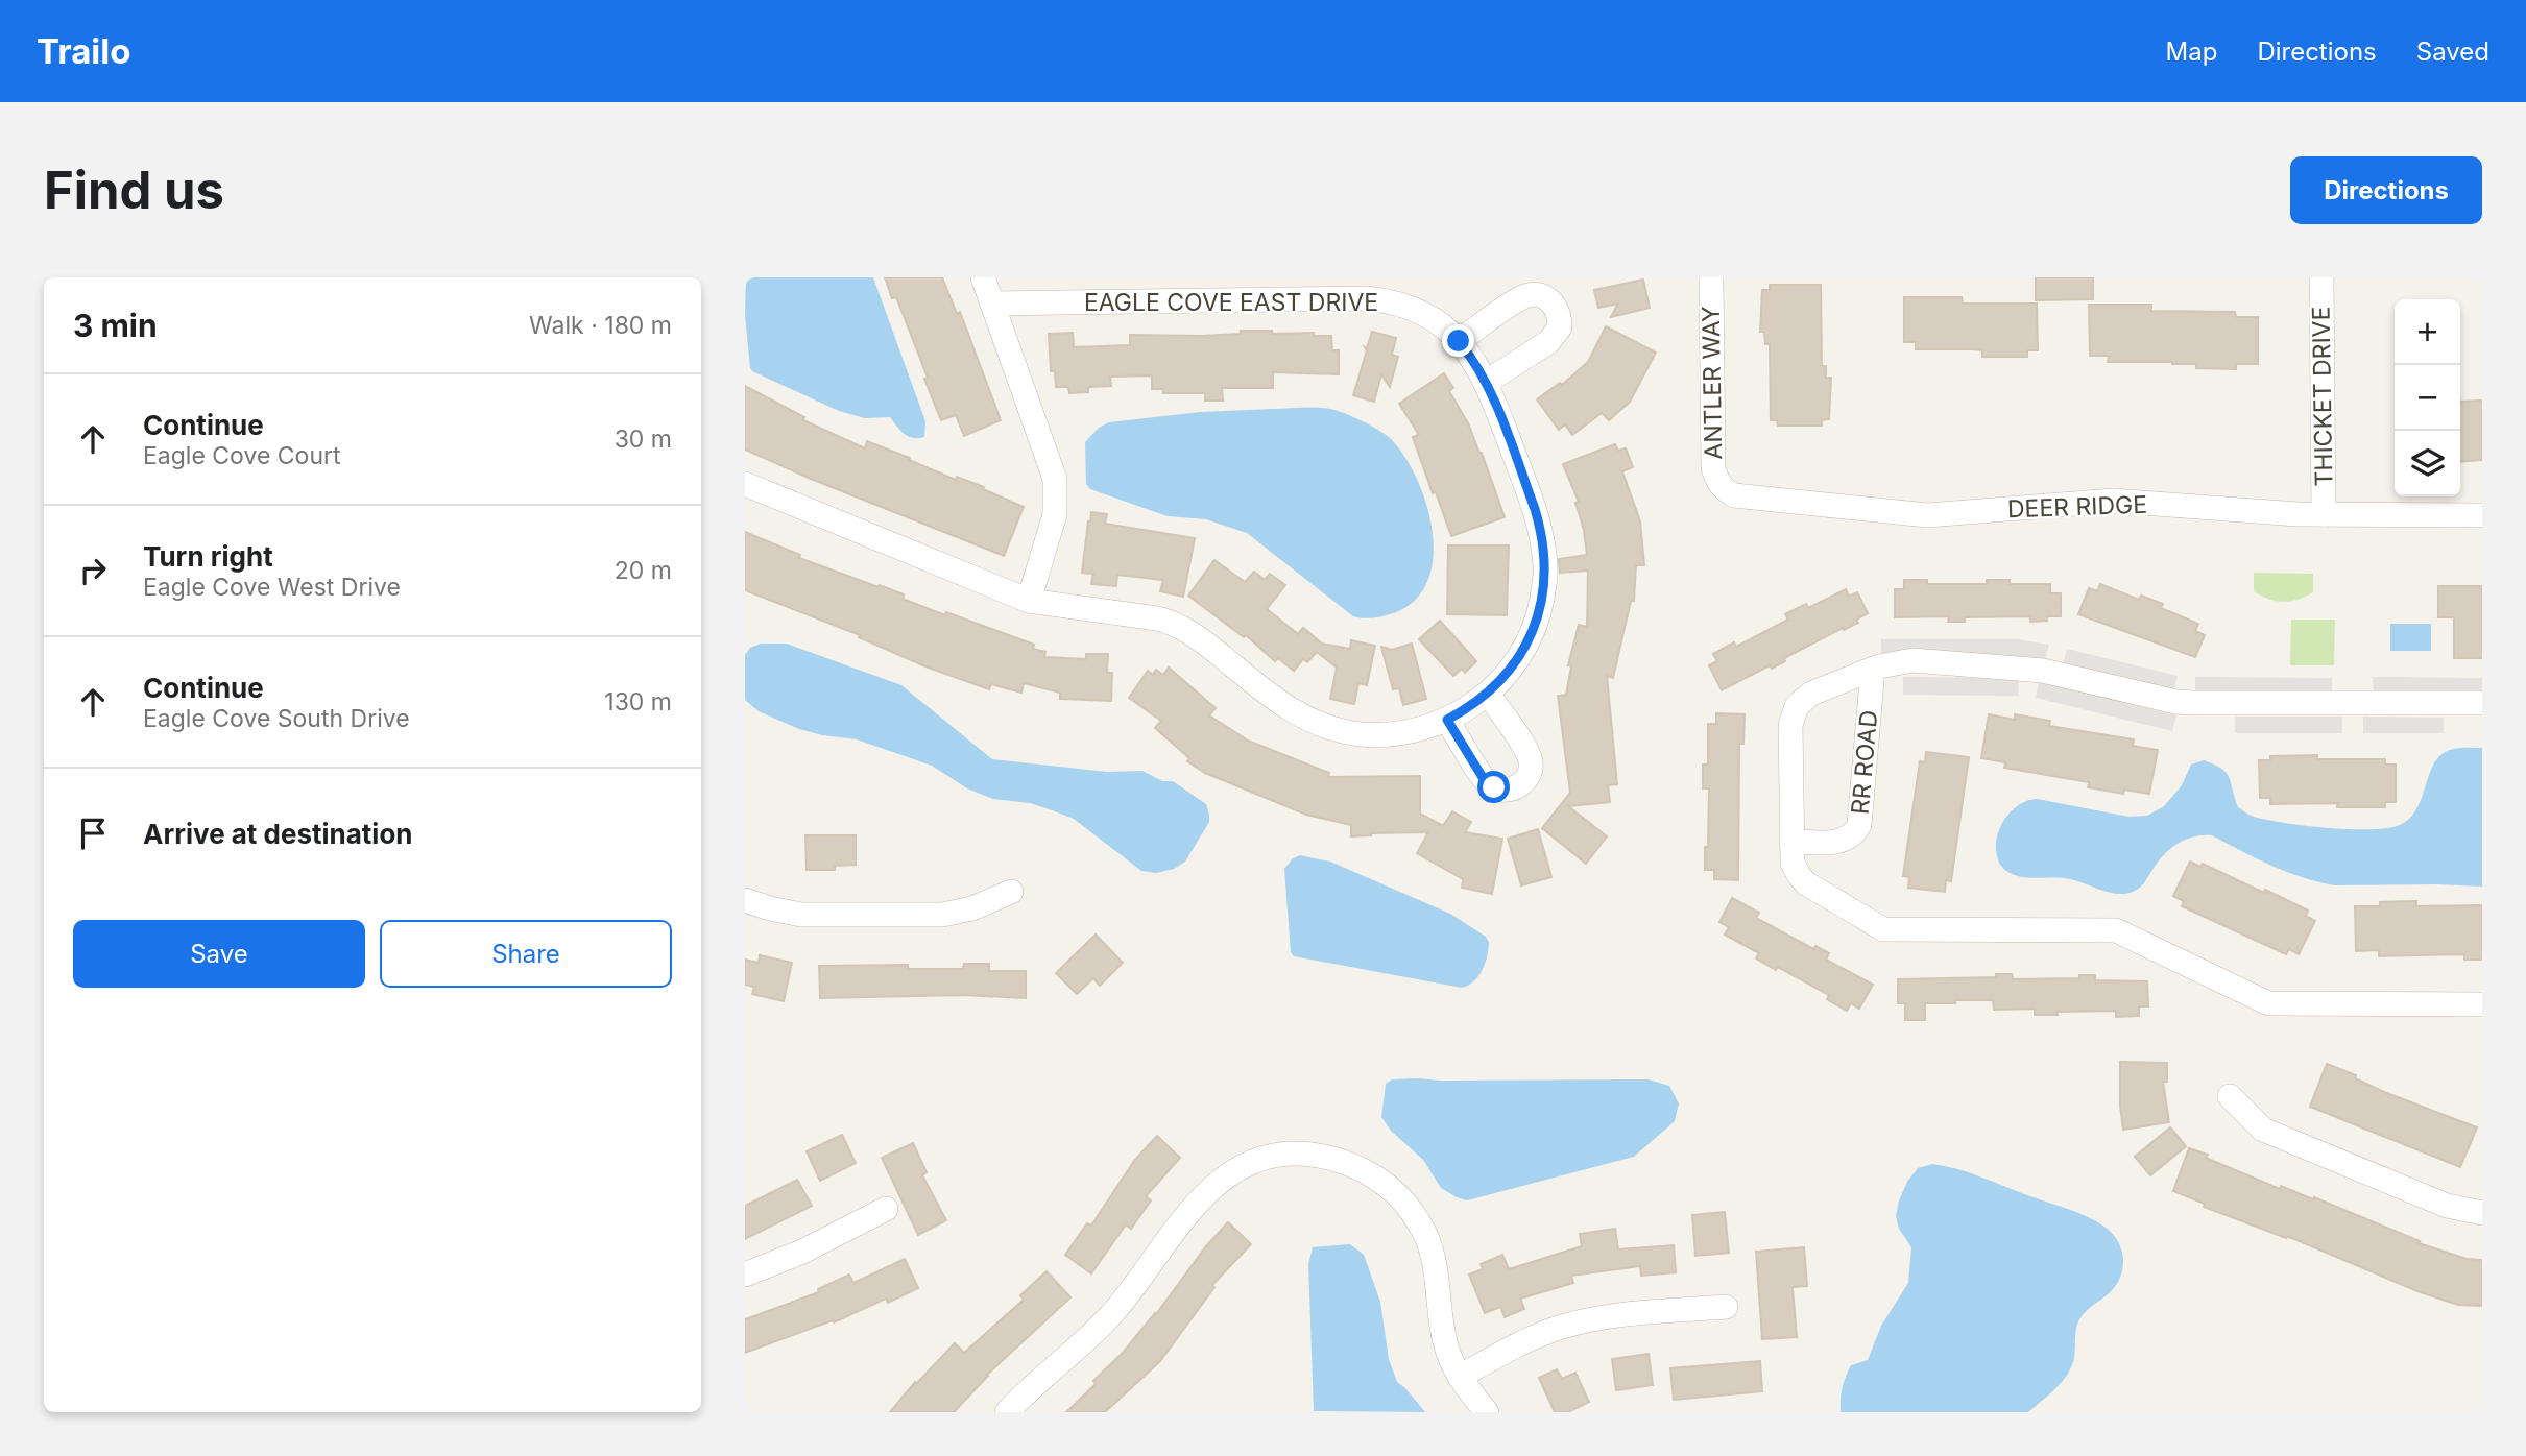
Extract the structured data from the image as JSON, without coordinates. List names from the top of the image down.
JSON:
{
  "streets": {
    "street": [
      "EAGLE COVE EAST DRIVE",
      "ANTLER WAY",
      "THICKET DRIVE",
      "DEER RIDGE",
      "RR ROAD"
    ]
  },
  "crossings": [
    ["ANTLER WAY", "DEER RIDGE"],
    ["THICKET DRIVE", "DEER RIDGE"]
  ],
  "page": {
    "header": "Trailo",
    "nav": ["Map", "Directions", "Saved"],
    "buttons": [
      "Directions",
      ["Save", "Share"]
    ],
    "title": "Find us",
    "heading": ["3 min", "Walk · 180 m"],
    "map_buttons": ["+", "−"],
    "list": [
      ["Continue", "Eagle Cove Court", "30 m"],
      ["Turn right", "Eagle Cove West Drive", "20 m"],
      ["Continue", "Eagle Cove South Drive", "130 m"],
      "Arrive at destination"
    ]
  }
}
